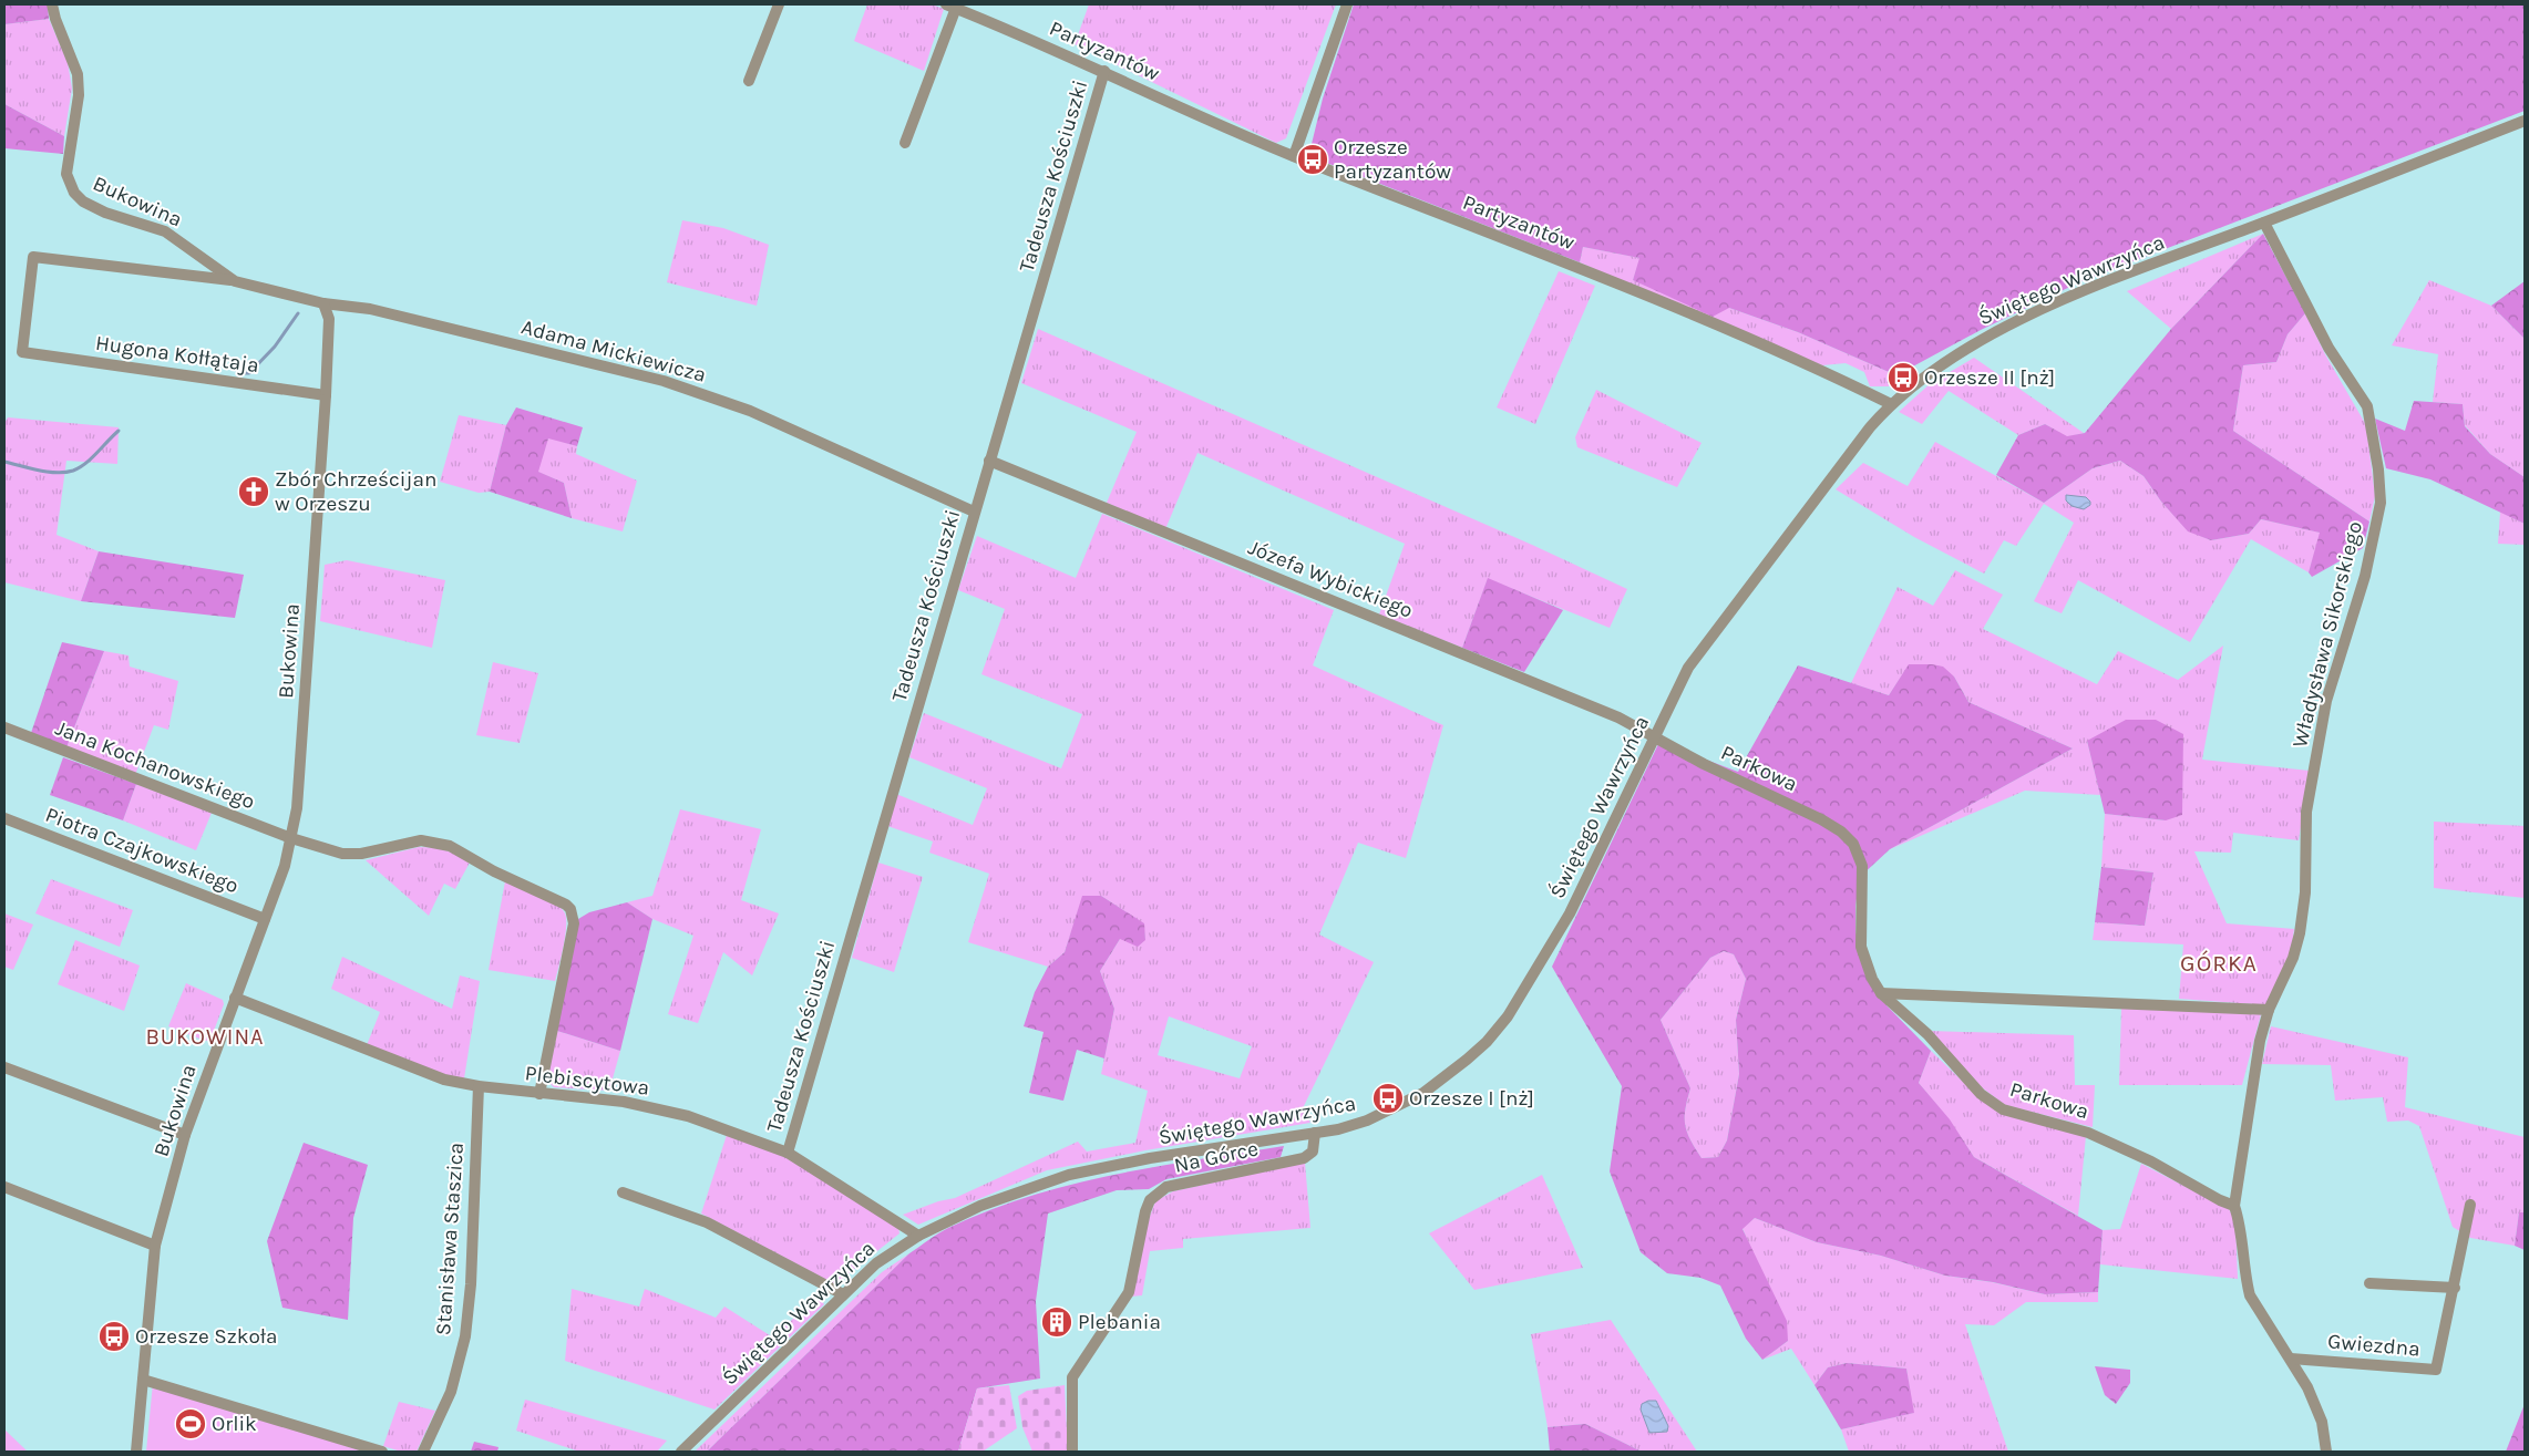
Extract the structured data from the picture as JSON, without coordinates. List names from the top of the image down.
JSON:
{
  "streets": {
    "street": [
      "Partyzantów",
      "Tadeusza Kościuszki",
      "Bukowina",
      "Świętego Wawrzyńca",
      "Adama Mickiewicza",
      "Hugona Kołłątaja",
      "Józefa Wybickiego",
      "Władysława Sikorskiego",
      "Jana Kochanowskiego",
      "Parkowa",
      "Piotra Czajkowskiego",
      "Plebiscytowa",
      "Na Górce",
      "Stanisława Staszica",
      "Gwiezdna"
    ]
  },
  "crossings": [
    ["Partyzantów", "Tadeusza Kościuszki"],
    ["Partyzantów", "Świętego Wawrzyńca"],
    ["Tadeusza Kościuszki", "Adama Mickiewicza"],
    ["Tadeusza Kościuszki", "Józefa Wybickiego"],
    ["Tadeusza Kościuszki", "Plebiscytowa"],
    ["Bukowina", "Adama Mickiewicza"],
    ["Bukowina", "Hugona Kołłątaja"],
    ["Bukowina", "Jana Kochanowskiego"],
    ["Bukowina", "Piotra Czajkowskiego"],
    ["Bukowina", "Plebiscytowa"],
    ["Świętego Wawrzyńca", "Józefa Wybickiego"],
    ["Świętego Wawrzyńca", "Władysława Sikorskiego"],
    ["Świętego Wawrzyńca", "Parkowa"],
    ["Świętego Wawrzyńca", "Plebiscytowa"],
    ["Świętego Wawrzyńca", "Na Górce"],
    ["Józefa Wybickiego", "Parkowa"],
    ["Władysława Sikorskiego", "Parkowa"],
    ["Władysława Sikorskiego", "Gwiezdna"],
    ["Jana Kochanowskiego", "Plebiscytowa"],
    ["Plebiscytowa", "Stanisława Staszica"]
  ],
  "districts": ["GÓRKA", "BUKOWINA"],
  "places": {
    "bus stop": [
      "Orzesze Partyzantów",
      "Orzesze II [nż]",
      "Orzesze I [nż]",
      "Orzesze Szkoła"
    ],
    "church": ["Zbór Chrześcijan w Orzeszu"],
    "building": ["Plebania"],
    "sports": ["Orlik"]
  }
}
